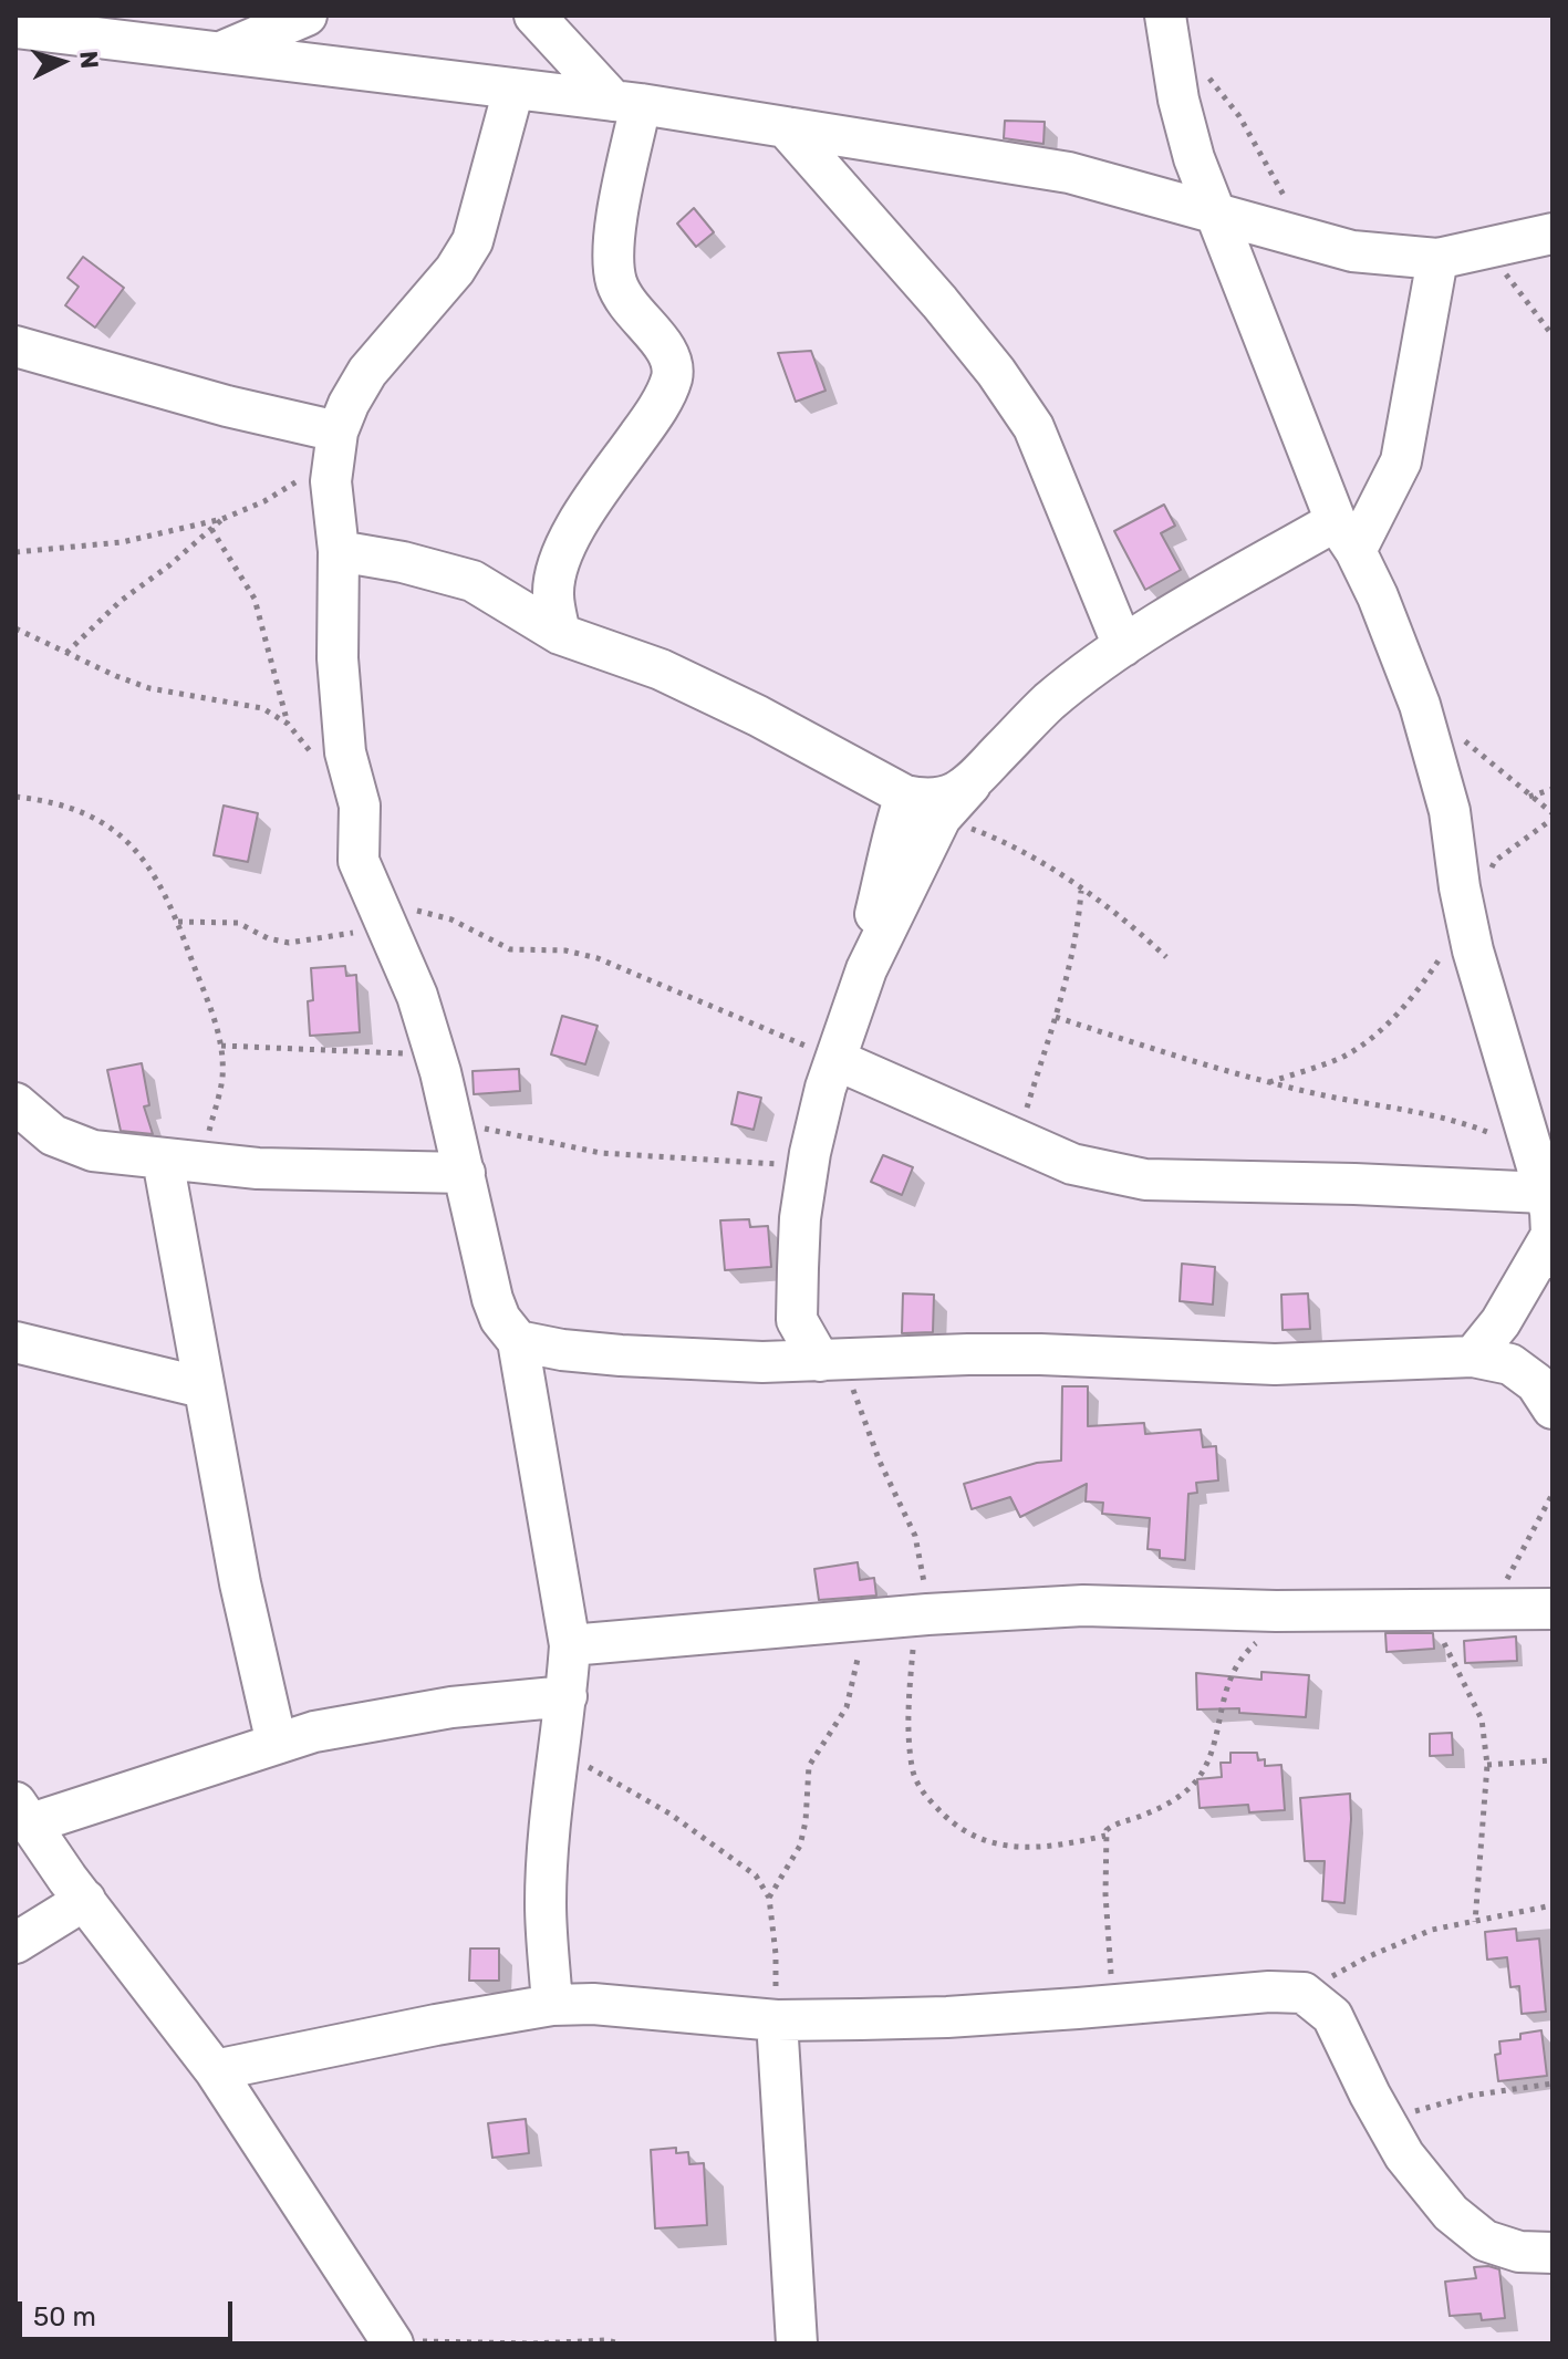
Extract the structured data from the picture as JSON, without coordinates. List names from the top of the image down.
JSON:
{
  "scale_bar": "50 m",
  "north": "right"
}
